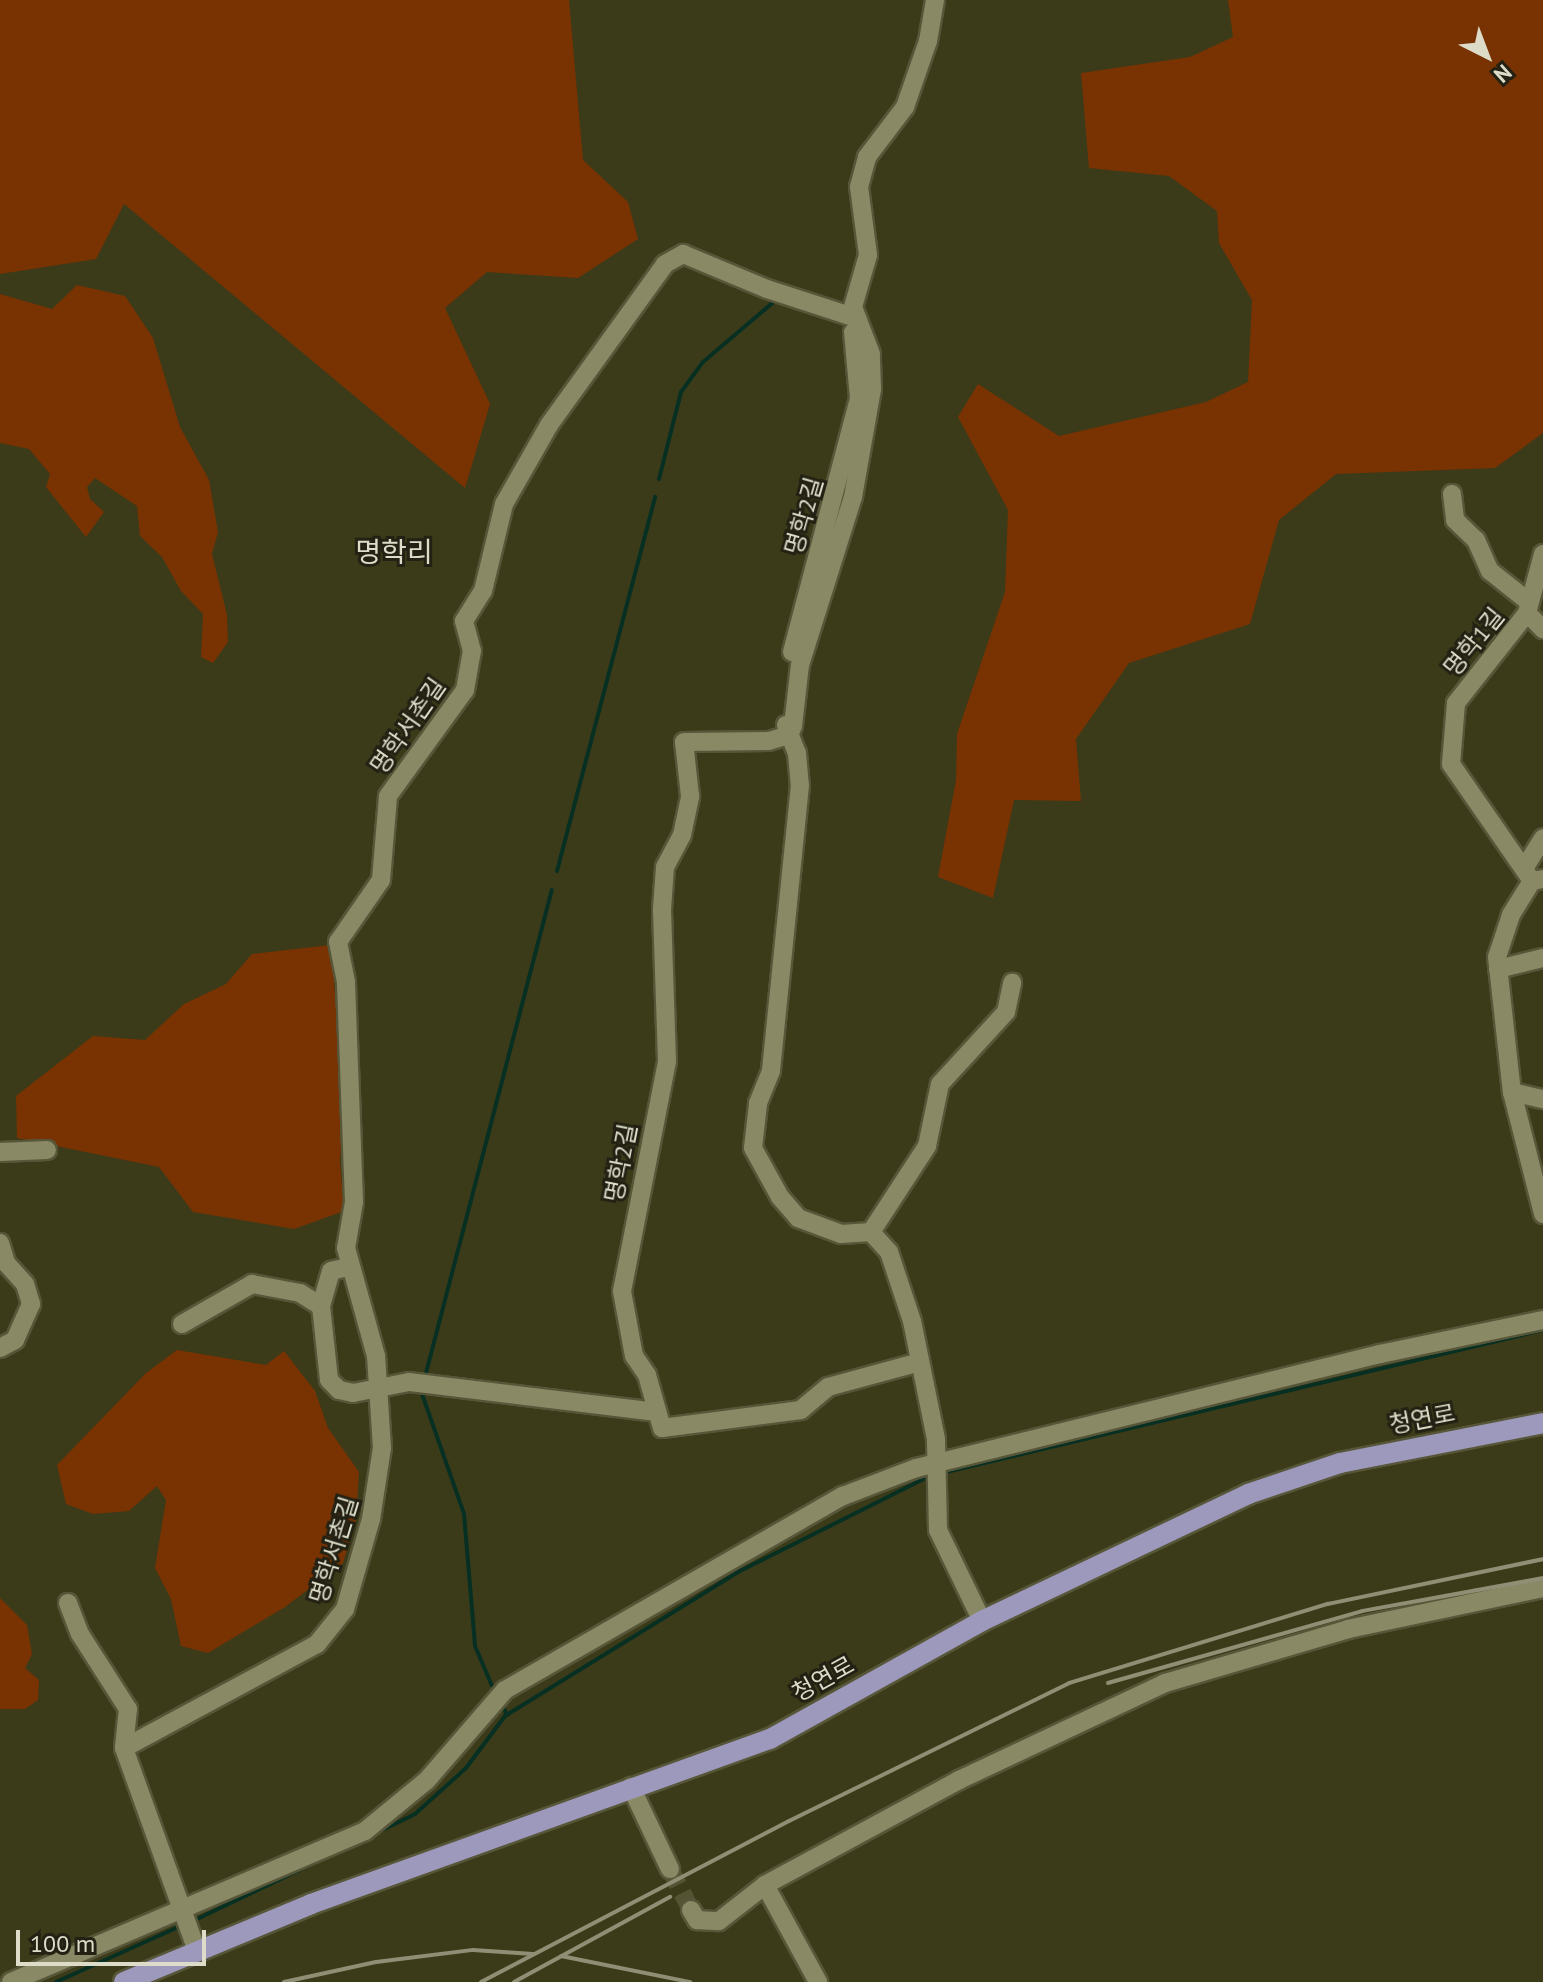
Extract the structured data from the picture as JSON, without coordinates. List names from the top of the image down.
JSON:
{
  "streets": {
    "main road": ["청연로"],
    "street": ["명학2길", "명학1길", "명학서촌길"]
  },
  "crossings": [
    ["명학2길", "명학서촌길"]
  ],
  "districts": ["명학리"],
  "scale_bar": "100 m",
  "north": "bottom right"
}
